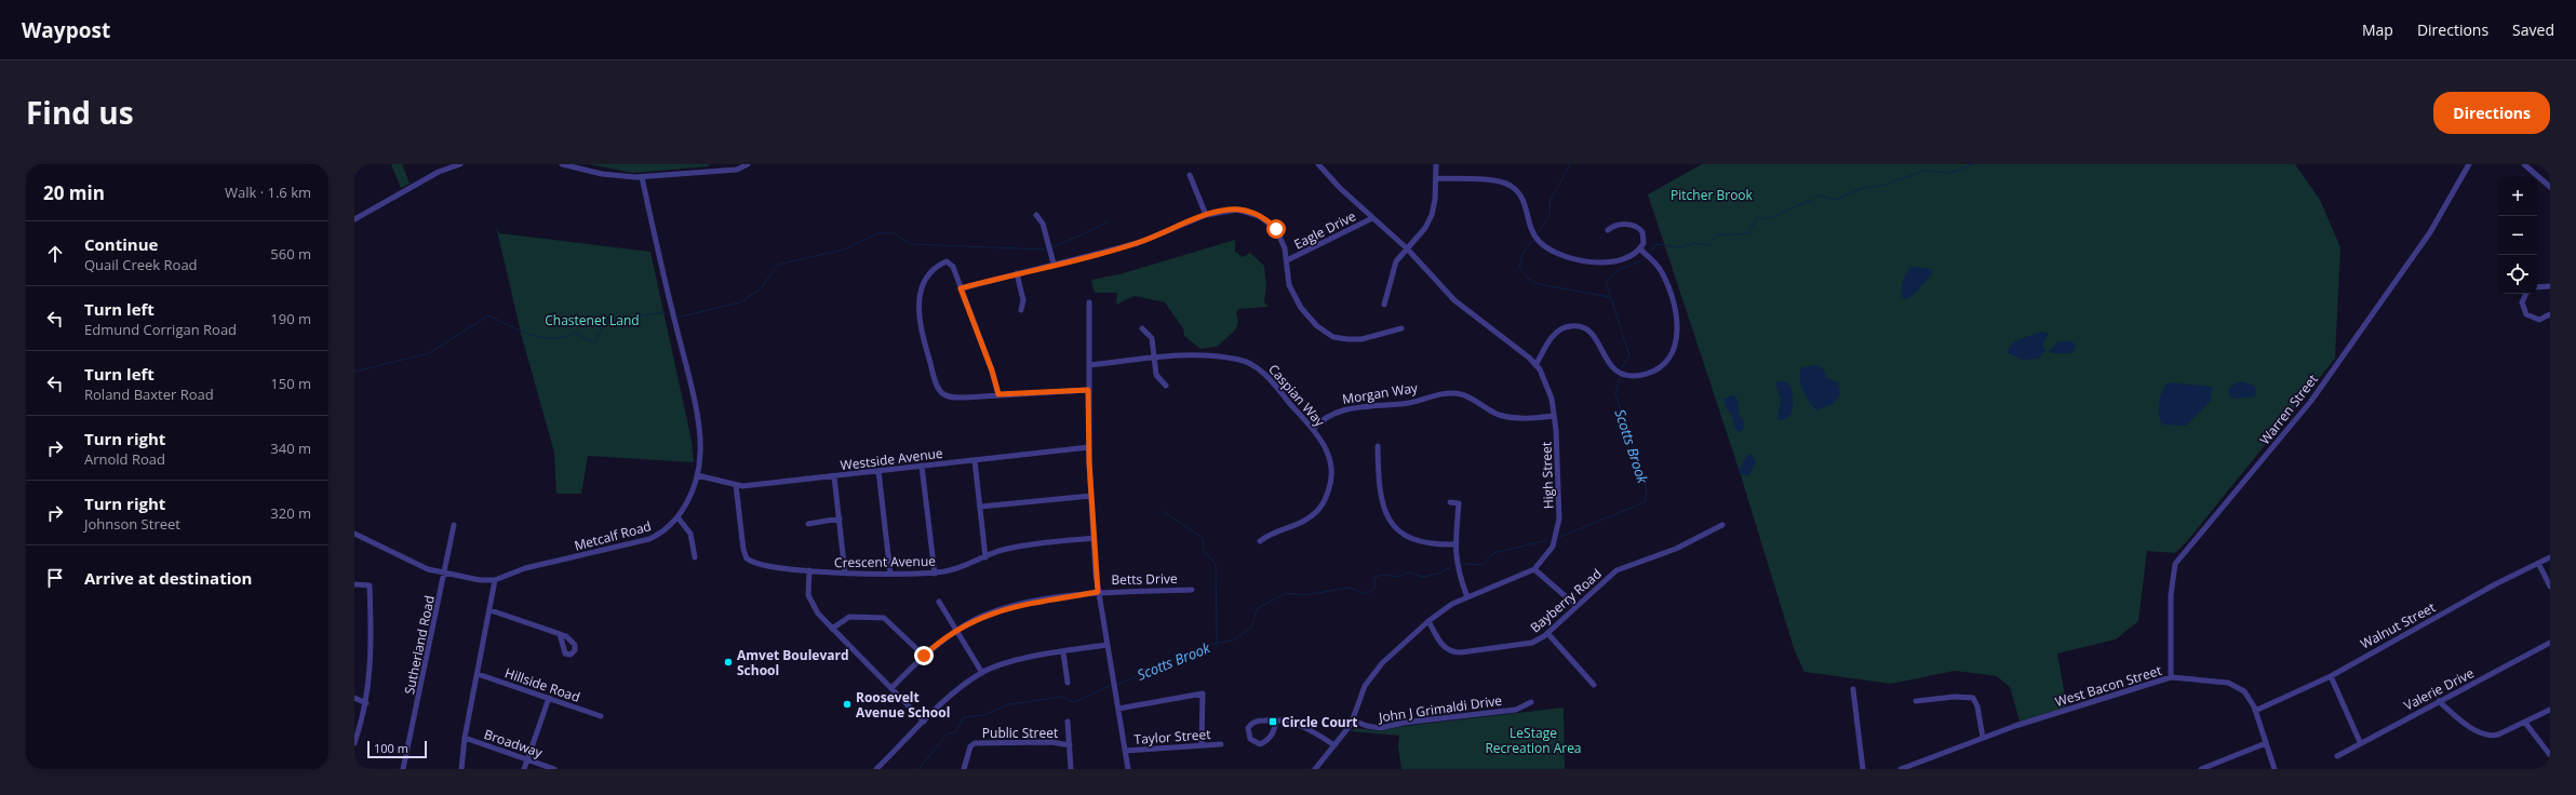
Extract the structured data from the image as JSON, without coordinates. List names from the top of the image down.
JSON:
{
  "streets": {
    "street": [
      "Eagle Drive",
      "Morgan Way",
      "Caspian Way",
      "Warren Street",
      "Westside Avenue",
      "High Street",
      "Metcalf Road",
      "Crescent Avenue",
      "Betts Drive",
      "Bayberry Road",
      "Walnut Street",
      "Sutherland Road",
      "Hillside Road",
      "West Bacon Street",
      "Valerie Drive",
      "John J Grimaldi Drive",
      "Public Street",
      "Taylor Street",
      "Broadway"
    ]
  },
  "crossings": [
    ["Eagle Drive", "High Street"],
    ["Morgan Way", "Caspian Way"],
    ["Morgan Way", "High Street"],
    ["Warren Street", "West Bacon Street"],
    ["Westside Avenue", "Metcalf Road"],
    ["Westside Avenue", "Crescent Avenue"],
    ["Walnut Street", "West Bacon Street"]
  ],
  "water": ["Scotts Brook"],
  "parks": ["Pitcher Brook", "Chastenet Land", "LeStage Recreation Area"],
  "places": {
    "other": ["Amvet Boulevard School", "Roosevelt Avenue School"],
    "transit": ["Circle Court"]
  },
  "scale_bar": "100 m",
  "page": {
    "header": "Waypost",
    "nav": ["Map", "Directions", "Saved"],
    "title": "Find us",
    "buttons": "Directions",
    "heading": ["20 min", "Walk · 1.6 km"],
    "map_buttons": ["+", "−"],
    "list": [
      ["Continue", "Quail Creek Road", "560 m"],
      ["Turn left", "Edmund Corrigan Road", "190 m"],
      ["Turn left", "Roland Baxter Road", "150 m"],
      ["Turn right", "Arnold Road", "340 m"],
      ["Turn right", "Johnson Street", "320 m"],
      "Arrive at destination"
    ],
    "scale": "100 m"
  }
}
